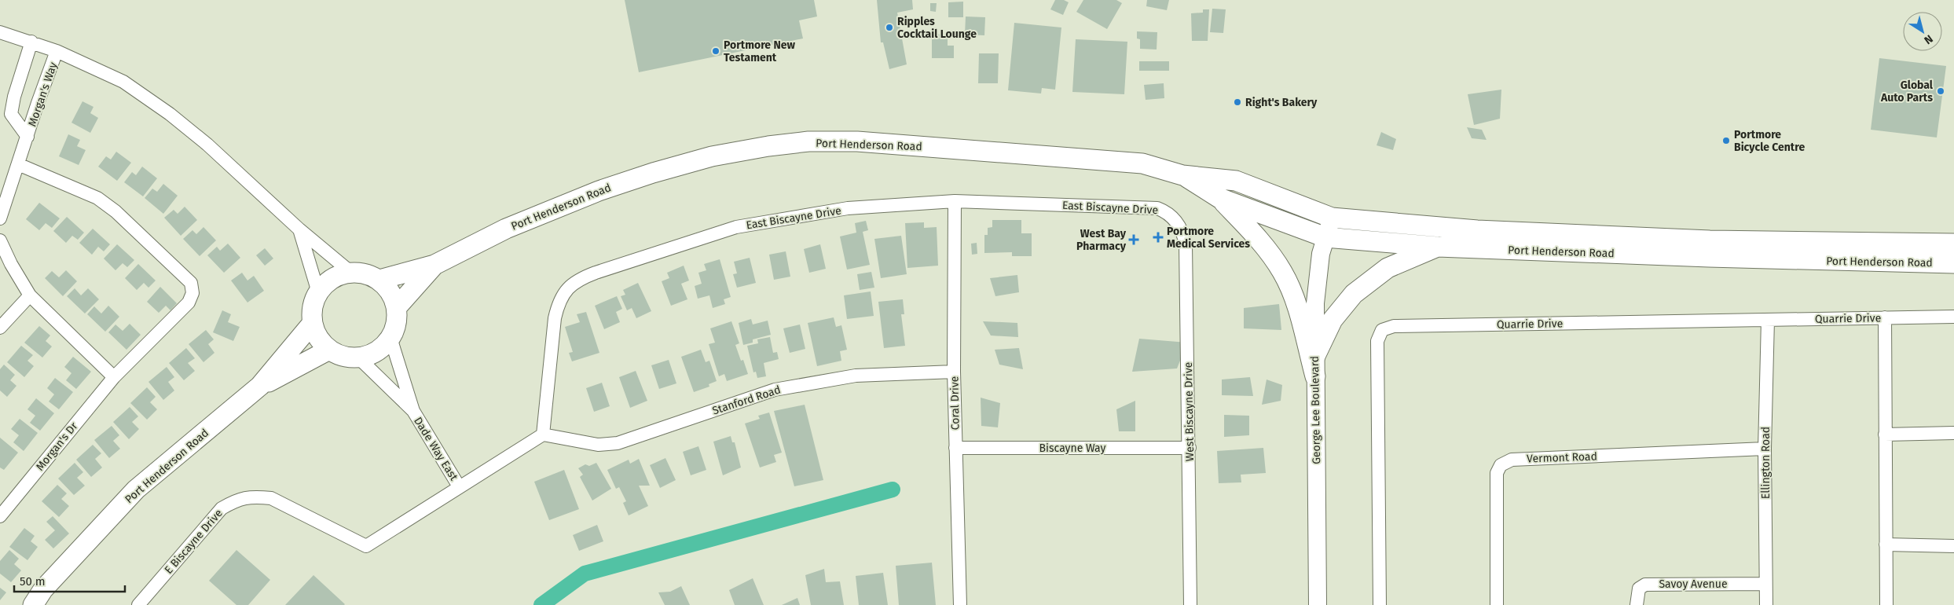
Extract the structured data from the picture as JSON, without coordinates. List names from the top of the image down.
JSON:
{
  "streets": {
    "main road": ["Port Henderson Road", "George Lee Boulevard"],
    "street": [
      "Morgan's Way",
      "East Biscayne Drive",
      "Quarrie Drive",
      "Stanford Road",
      "Coral Drive",
      "West Biscayne Drive",
      "Morgan's Dr",
      "Biscayne Way",
      "Dade Way East",
      "Vermont Road",
      "Ellington Road",
      "E Biscayne Drive",
      "Savoy Avenue"
    ]
  },
  "crossings": [
    ["Morgan's Way", "Morgan's Dr"],
    ["Port Henderson Road", "George Lee Boulevard"],
    ["Port Henderson Road", "Dade Way East"],
    ["East Biscayne Drive", "Stanford Road"],
    ["East Biscayne Drive", "Coral Drive"],
    ["East Biscayne Drive", "West Biscayne Drive"],
    ["Quarrie Drive", "Ellington Road"],
    ["Stanford Road", "Coral Drive"],
    ["Coral Drive", "Biscayne Way"],
    ["West Biscayne Drive", "Biscayne Way"],
    ["Dade Way East", "E Biscayne Drive"],
    ["Vermont Road", "Ellington Road"],
    ["Ellington Road", "Savoy Avenue"]
  ],
  "places": {
    "other": [
      "Ripples Cocktail Lounge",
      "Portmore New Testament",
      "Global Auto Parts",
      "Right's Bakery",
      "Portmore Bicycle Centre"
    ],
    "health": ["Portmore Medical Services", "West Bay Pharmacy"]
  },
  "scale_bar": "50 m",
  "north": "bottom right"
}
